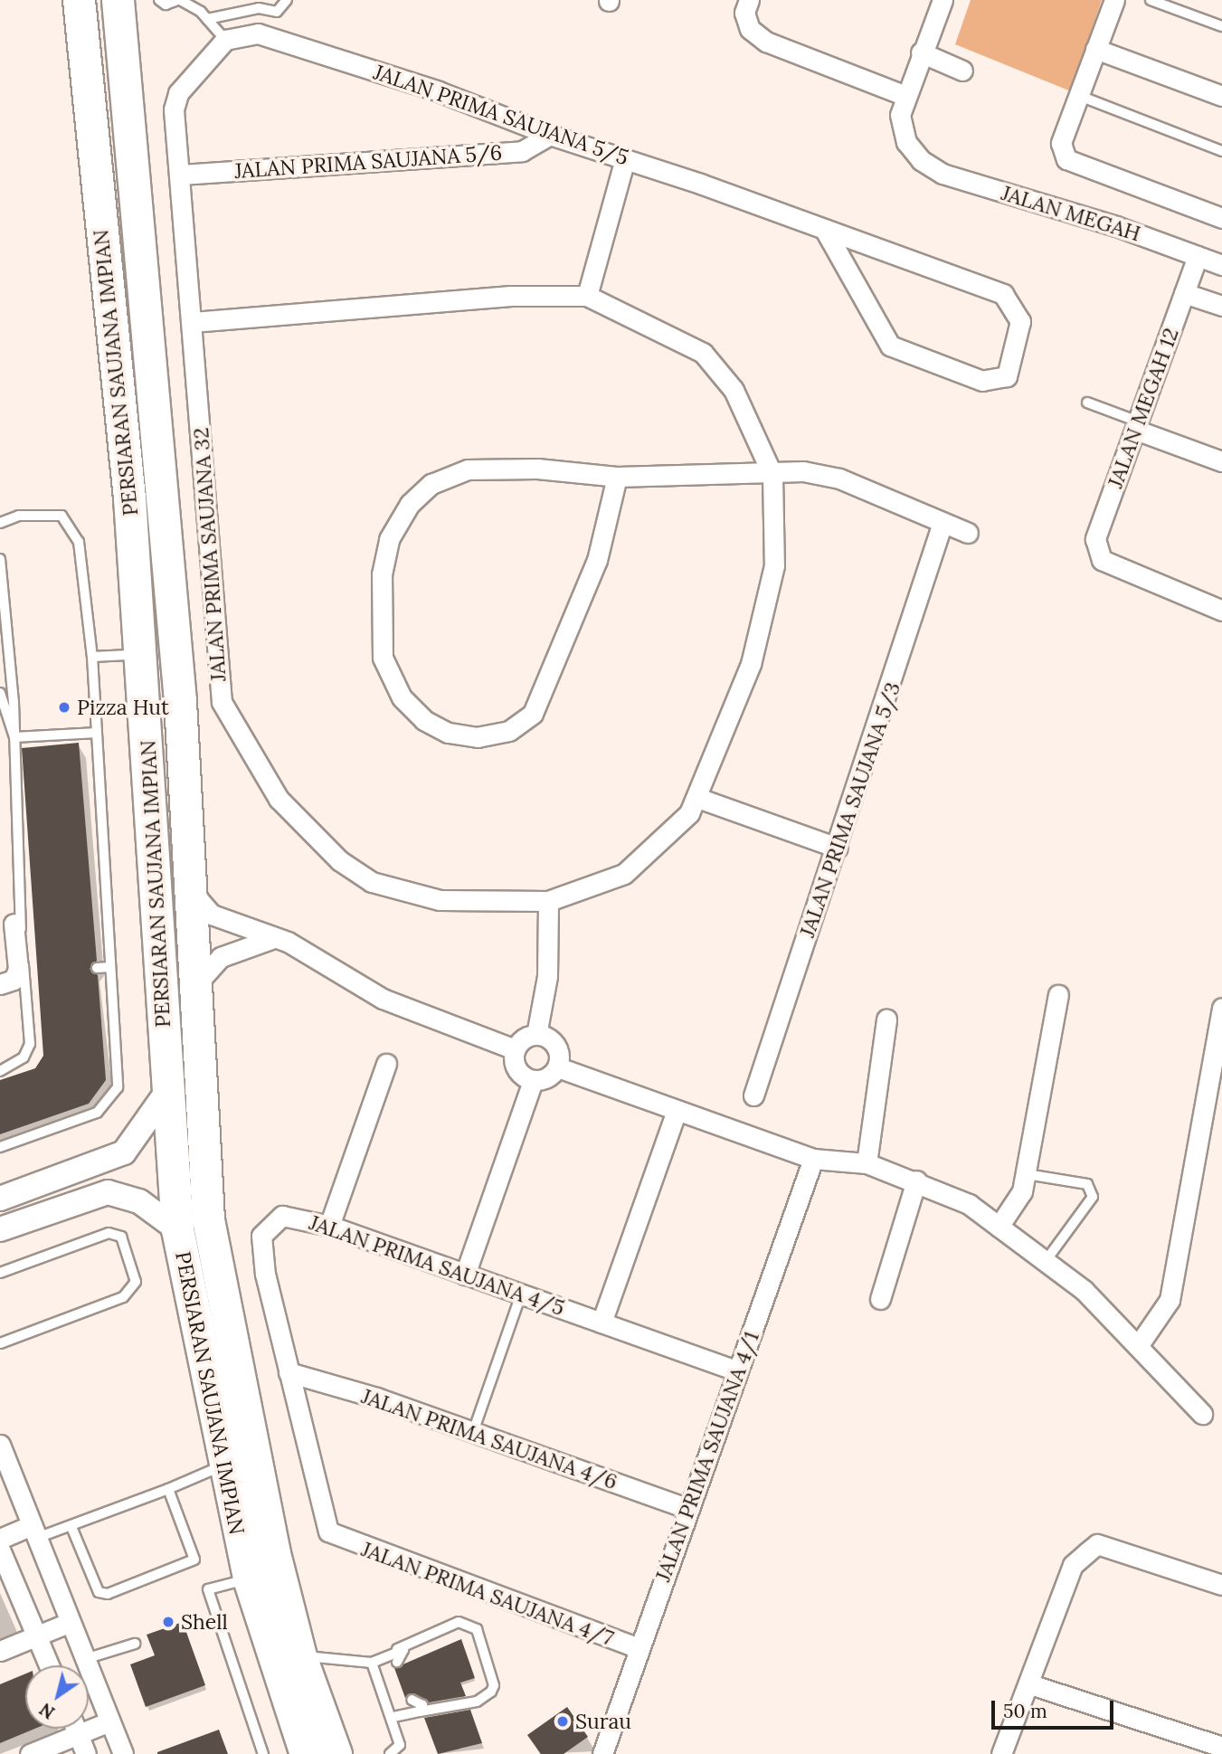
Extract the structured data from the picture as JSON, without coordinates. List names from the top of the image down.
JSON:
{
  "streets": {
    "highway": ["PERSIARAN SAUJANA IMPIAN"],
    "street": [
      "JALAN PRIMA SAUJANA 5/5",
      "JALAN PRIMA SAUJANA 5/6",
      "JALAN MEGAH",
      "JALAN MEGAH 12",
      "JALAN PRIMA SAUJANA 32",
      "JALAN PRIMA SAUJANA 5/3",
      "JALAN PRIMA SAUJANA 4/5",
      "JALAN PRIMA SAUJANA 4/6",
      "JALAN PRIMA SAUJANA 4/1",
      "JALAN PRIMA SAUJANA 4/7"
    ]
  },
  "crossings": [
    ["JALAN PRIMA SAUJANA 5/5", "JALAN PRIMA SAUJANA 5/6"],
    ["JALAN PRIMA SAUJANA 5/5", "JALAN PRIMA SAUJANA 32"],
    ["JALAN PRIMA SAUJANA 5/6", "JALAN PRIMA SAUJANA 32"],
    ["JALAN MEGAH", "JALAN MEGAH 12"],
    ["JALAN PRIMA SAUJANA 4/5", "JALAN PRIMA SAUJANA 4/6"],
    ["JALAN PRIMA SAUJANA 4/5", "JALAN PRIMA SAUJANA 4/1"],
    ["JALAN PRIMA SAUJANA 4/5", "JALAN PRIMA SAUJANA 4/7"],
    ["JALAN PRIMA SAUJANA 4/6", "JALAN PRIMA SAUJANA 4/1"],
    ["JALAN PRIMA SAUJANA 4/1", "JALAN PRIMA SAUJANA 4/7"]
  ],
  "places": ["Pizza Hut", "Shell", "Surau"],
  "scale_bar": "50 m",
  "north": "bottom left"
}
